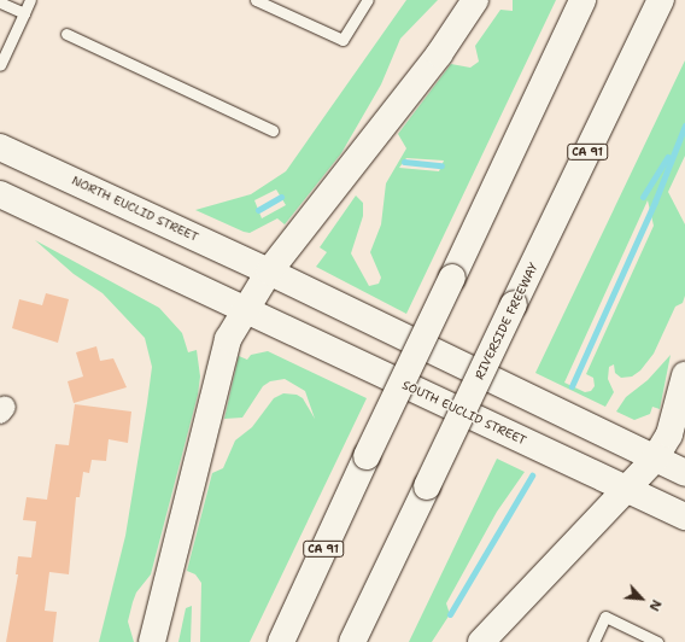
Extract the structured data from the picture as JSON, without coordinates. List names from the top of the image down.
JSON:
{
  "streets": {
    "main road": [
      "CA 91",
      "NORTH EUCLID STREET",
      "RIVERSIDE FREEWAY",
      "SOUTH EUCLID STREET"
    ]
  },
  "north": "bottom right"
}
